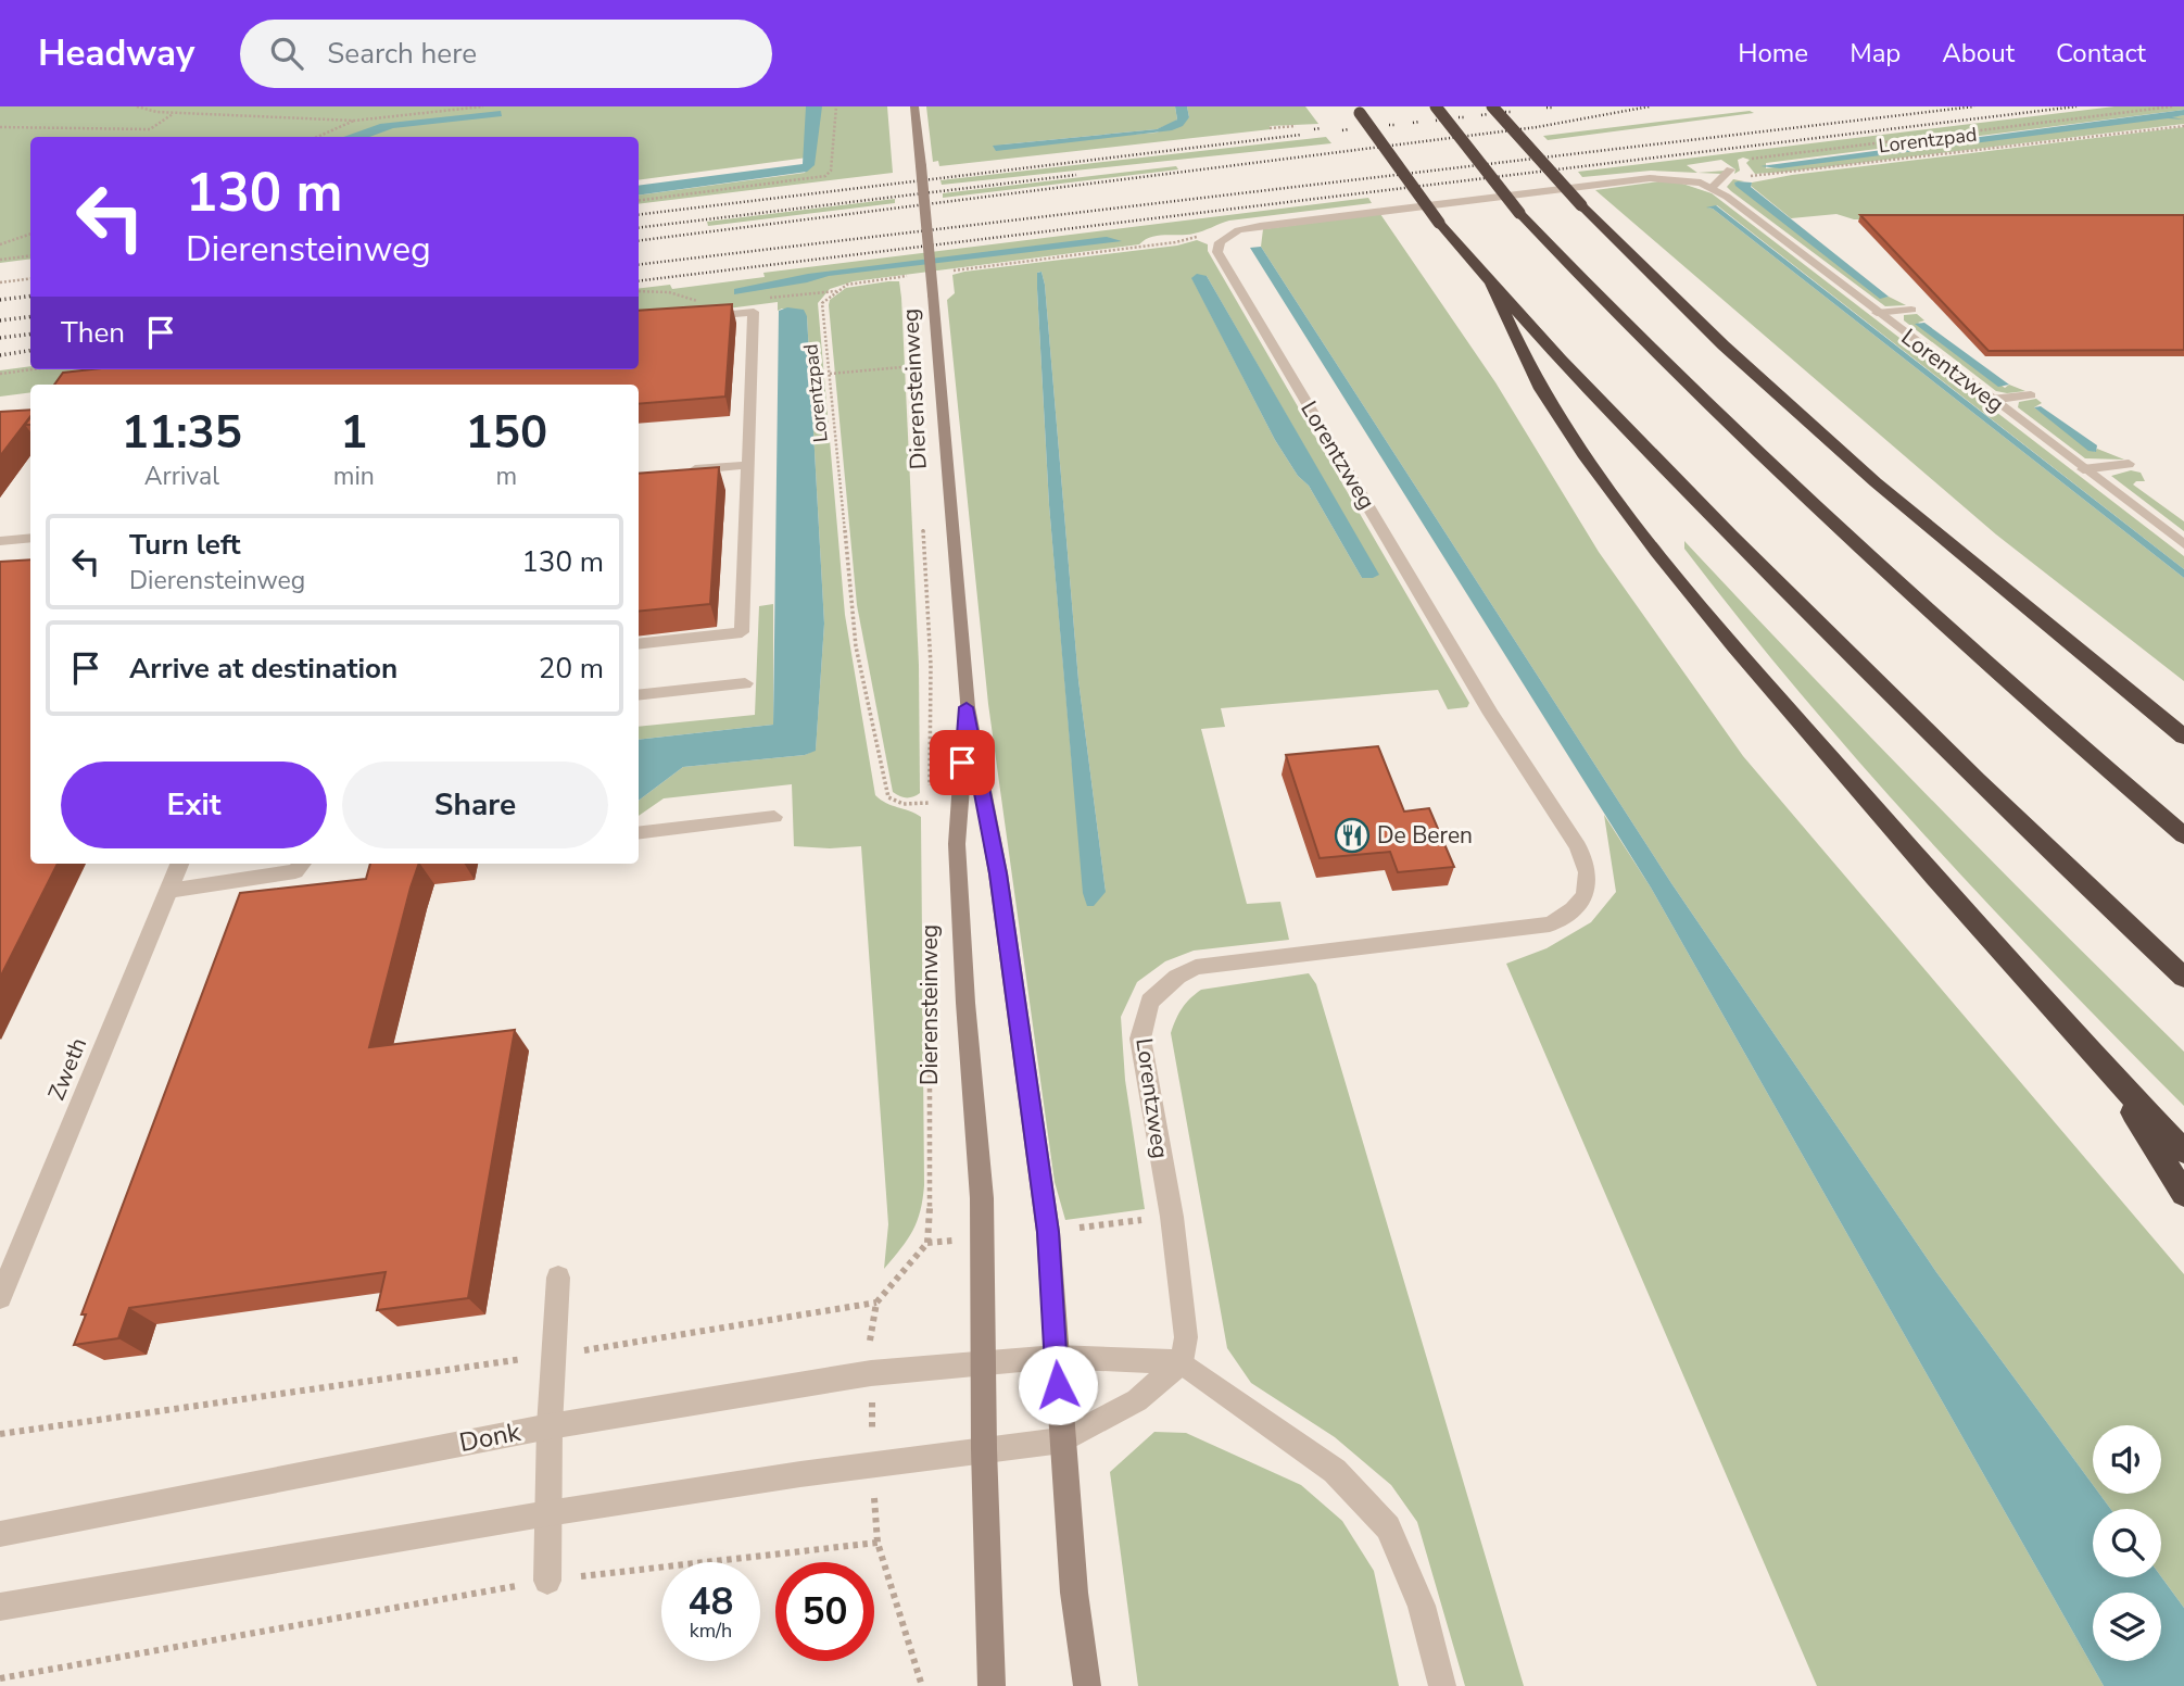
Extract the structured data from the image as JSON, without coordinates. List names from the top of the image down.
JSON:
{
  "streets": {
    "main road": ["Dierensteinweg"],
    "street": ["Lorentzweg", "Zweth", "Donk"],
    "path": ["Lorentzpad"]
  },
  "crossings": [
    ["Dierensteinweg", "Donk"]
  ],
  "places": {
    "restaurant": ["De Beren"]
  },
  "page": {
    "header": "Headway",
    "search": "Search here",
    "nav": [
      "Home",
      "Map",
      "About",
      "Contact"
    ],
    "turn": ["130 m", "Dierensteinweg"],
    "then": "Then",
    "eta": [
      "11:35",
      "Arrival",
      "1",
      "min",
      "150",
      "m"
    ],
    "list": [
      {
        "name": "Turn left",
        "note": "Dierensteinweg",
        "value": "130 m"
      },
      {
        "name": "Arrive at destination",
        "value": "20 m"
      }
    ],
    "buttons": ["Exit", "Share"],
    "speed": "48 km/h",
    "limit": "50"
  }
}
